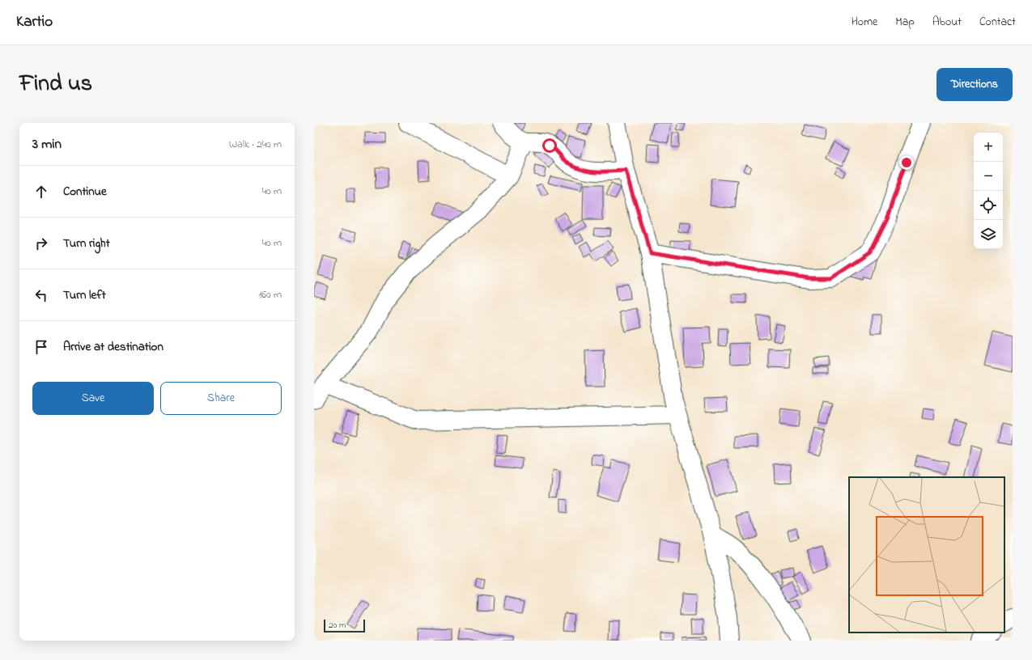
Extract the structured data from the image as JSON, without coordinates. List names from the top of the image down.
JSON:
{
  "scale_bar": "20 m",
  "page": {
    "header": "Kartio",
    "nav": [
      "Home",
      "Map",
      "About",
      "Contact"
    ],
    "title": "Find us",
    "buttons": [
      "Directions",
      ["Save", "Share"]
    ],
    "heading": ["3 min", "Walk · 240 m"],
    "map_buttons": ["+", "−"],
    "list": [
      ["Continue", "40 m"],
      ["Turn right", "40 m"],
      ["Turn left", "160 m"],
      "Arrive at destination"
    ],
    "scale": "20 m"
  }
}
